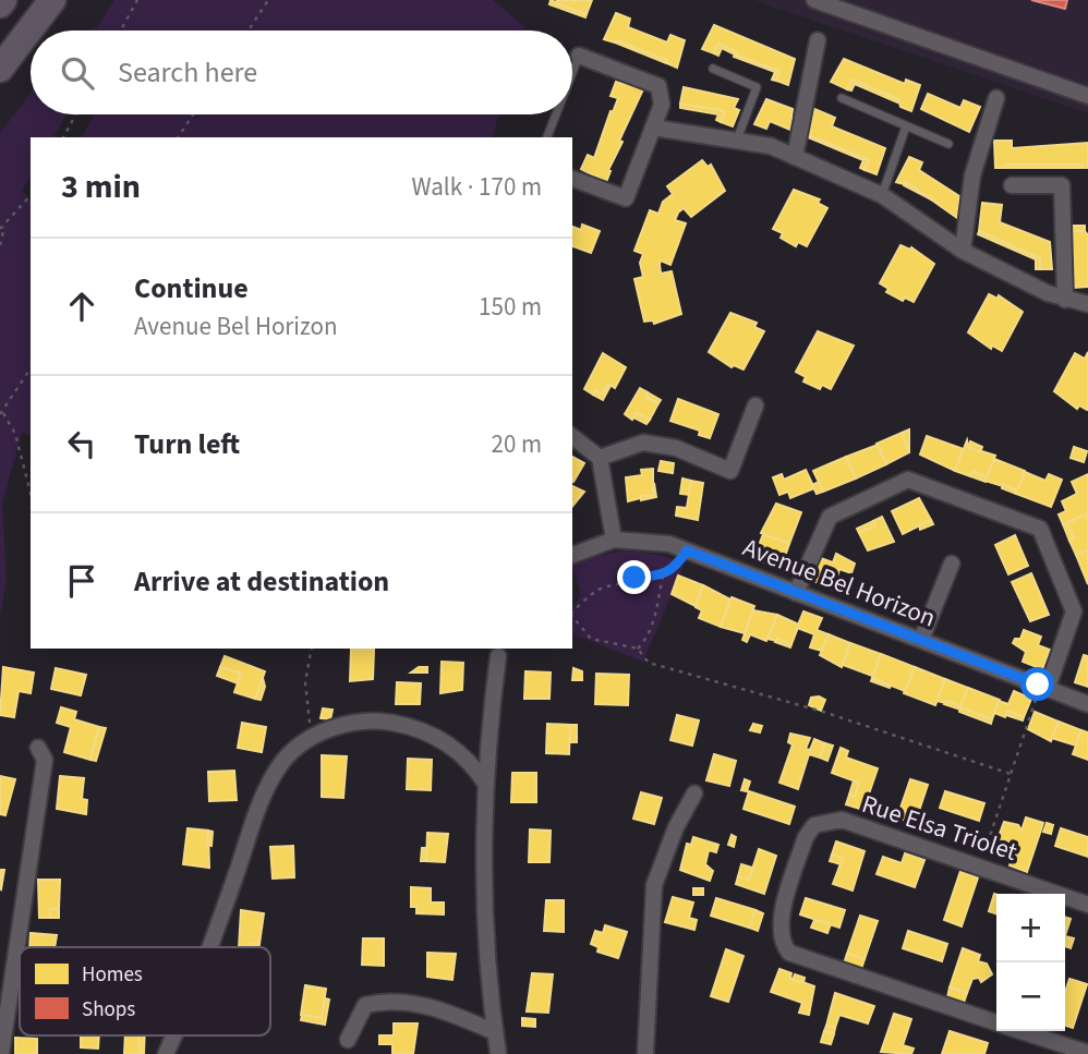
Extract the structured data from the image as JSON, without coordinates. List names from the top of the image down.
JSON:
{
  "streets": {
    "street": ["Avenue Bel Horizon", "Rue Elsa Triolet"]
  },
  "legend": ["Homes", "Shops"],
  "page": {
    "search": "Search here",
    "heading": ["3 min", "Walk · 170 m"],
    "list": [
      ["Continue", "Avenue Bel Horizon", "150 m"],
      ["Turn left", "20 m"],
      "Arrive at destination"
    ],
    "map_buttons": ["+", "−"]
  }
}
